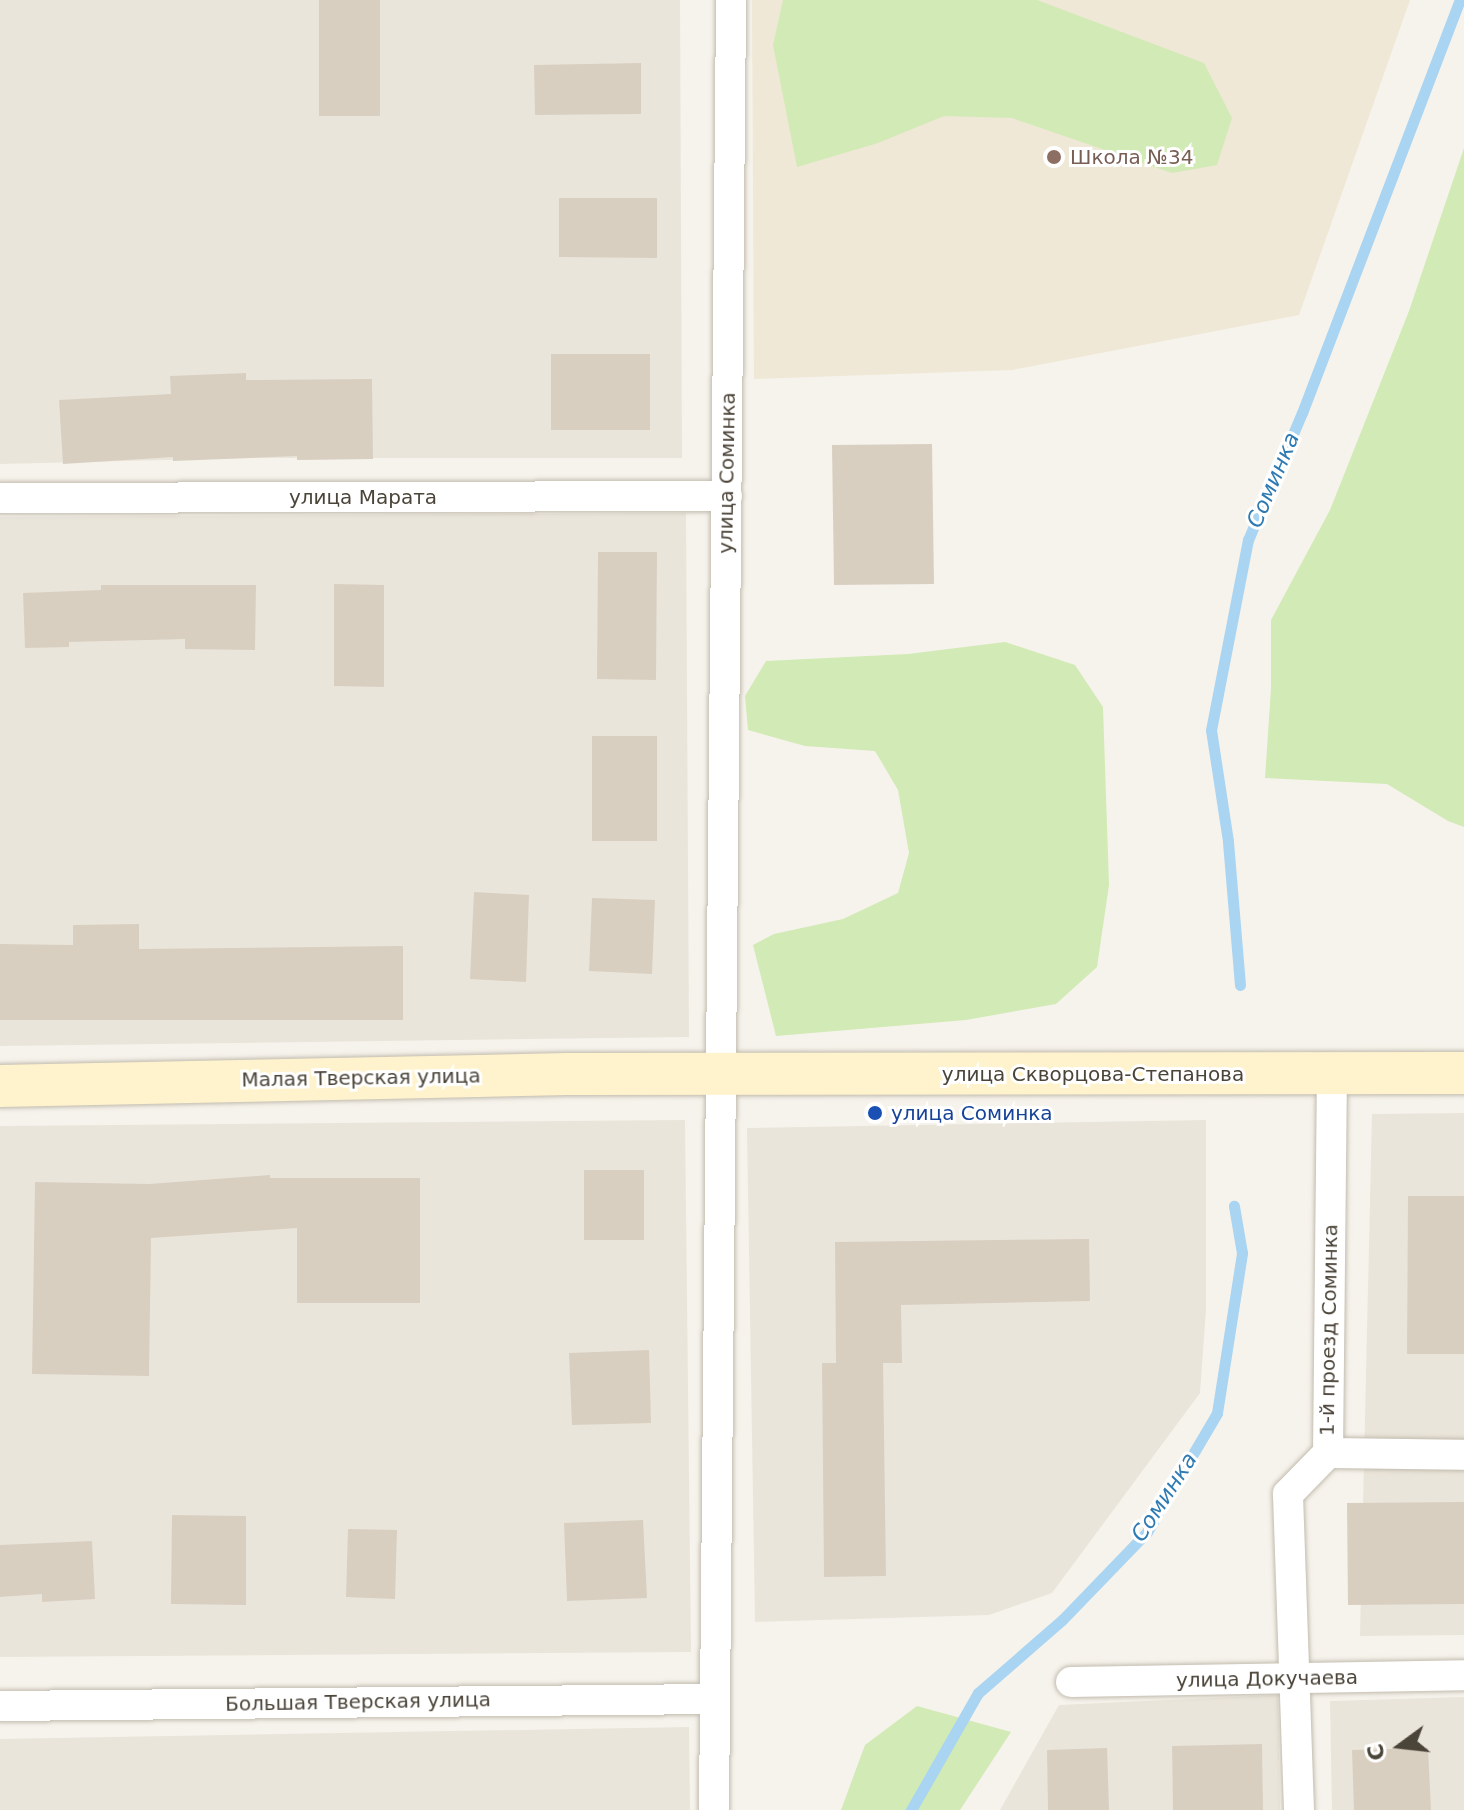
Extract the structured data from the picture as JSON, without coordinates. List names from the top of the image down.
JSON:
{
  "streets": {
    "street": [
      "улица Соминка",
      "улица Марата",
      "улица Скворцова-Степанова",
      "Малая Тверская улица",
      "1-й проезд Соминка",
      "улица Докучаева",
      "Большая Тверская улица"
    ]
  },
  "crossings": [
    ["улица Соминка", "улица Марата"],
    ["улица Соминка", "улица Скворцова-Степанова"],
    ["улица Соминка", "Малая Тверская улица"],
    ["улица Соминка", "Большая Тверская улица"],
    ["улица Скворцова-Степанова", "Малая Тверская улица"],
    ["улица Скворцова-Степанова", "1-й проезд Соминка"],
    ["1-й проезд Соминка", "улица Докучаева"]
  ],
  "water": ["Соминка"],
  "places": ["Школа №34", "улица Соминка"],
  "north": "left"
}
